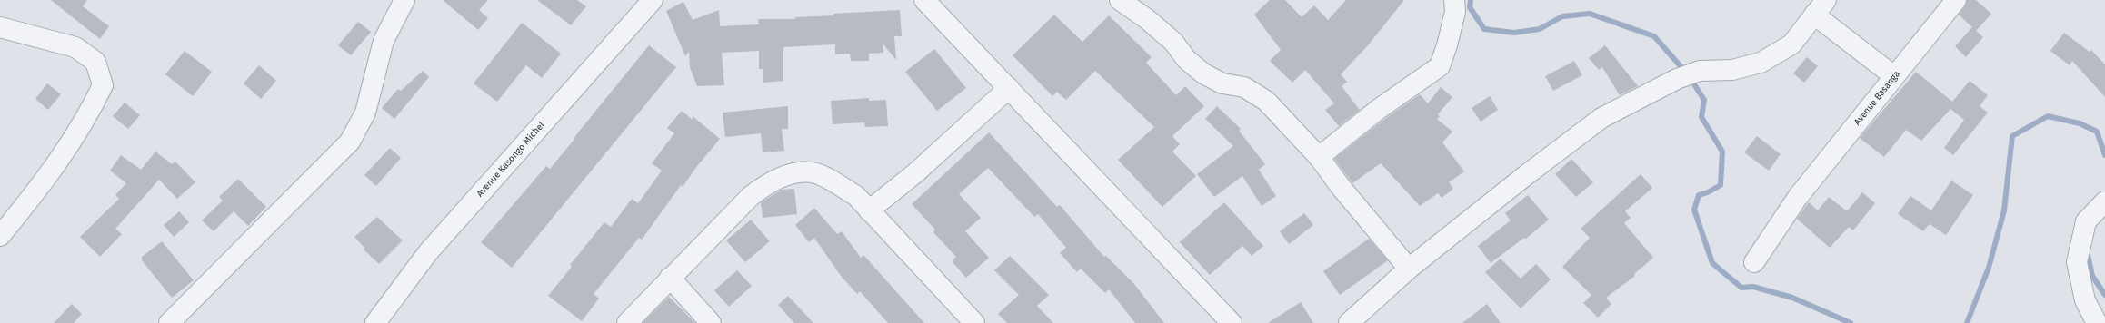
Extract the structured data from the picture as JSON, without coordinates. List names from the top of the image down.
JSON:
{
  "streets": {
    "street": ["Avenue Basanga", "Avenue Kasongo Michel"]
  }
}
